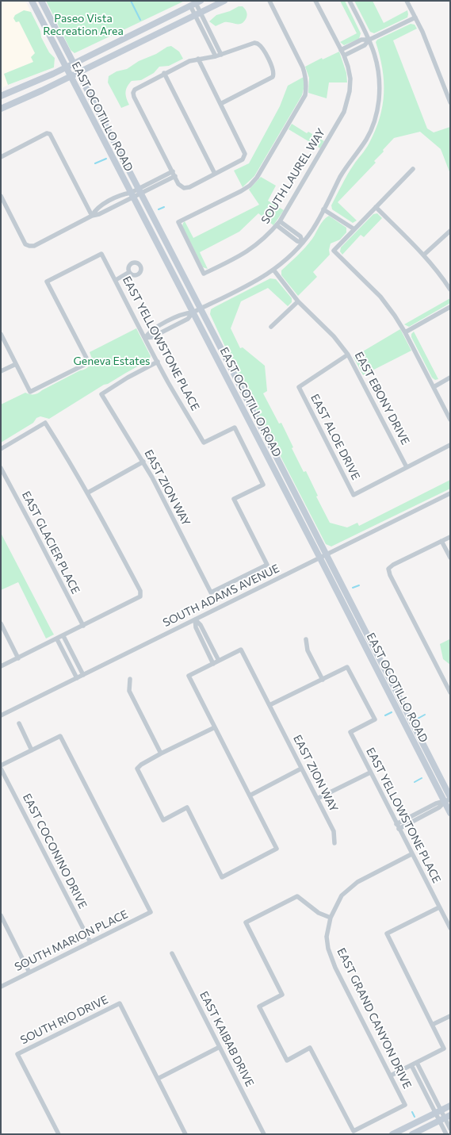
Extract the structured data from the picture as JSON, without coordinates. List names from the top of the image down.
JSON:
{
  "streets": {
    "main road": ["EAST OCOTILLO ROAD"],
    "street": [
      "SOUTH LAUREL WAY",
      "EAST YELLOWSTONE PLACE",
      "EAST EBONY DRIVE",
      "EAST ALOE DRIVE",
      "EAST ZION WAY",
      "EAST GLACIER PLACE",
      "SOUTH ADAMS AVENUE",
      "EAST COCONINO DRIVE",
      "SOUTH MARION PLACE",
      "EAST GRAND CANYON DRIVE",
      "SOUTH RIO DRIVE",
      "EAST KAIBAB DRIVE"
    ]
  },
  "crossings": [
    ["EAST OCOTILLO ROAD", "SOUTH ADAMS AVENUE"],
    ["EAST YELLOWSTONE PLACE", "EAST ZION WAY"],
    ["EAST EBONY DRIVE", "EAST ALOE DRIVE"],
    ["EAST COCONINO DRIVE", "SOUTH MARION PLACE"]
  ],
  "parks": ["Paseo Vista Recreation Area", "Geneva Estates"]
}
